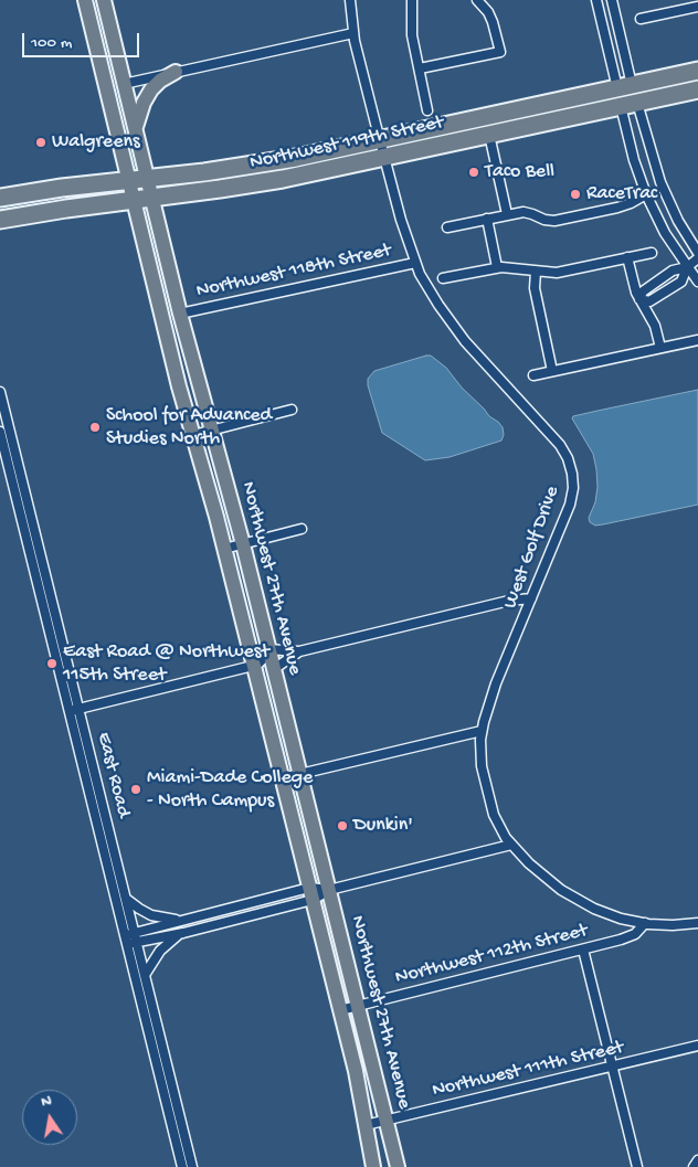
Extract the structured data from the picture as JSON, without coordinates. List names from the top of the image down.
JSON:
{
  "streets": {
    "highway": ["Northwest 119th Street"],
    "main road": ["Northwest 27th Avenue"],
    "street": [
      "Northwest 118th Street",
      "West Golf Drive",
      "East Road",
      "Northwest 112th Street",
      "Northwest 111th Street"
    ]
  },
  "crossings": [
    ["Northwest 119th Street", "West Golf Drive"],
    ["Northwest 119th Street", "Northwest 27th Avenue"],
    ["Northwest 118th Street", "West Golf Drive"],
    ["Northwest 118th Street", "Northwest 27th Avenue"],
    ["West Golf Drive", "Northwest 112th Street"],
    ["Northwest 27th Avenue", "Northwest 112th Street"],
    ["Northwest 27th Avenue", "Northwest 111th Street"]
  ],
  "places": [
    "Walgreens",
    "Taco Bell",
    "RaceTrac",
    "School for Advanced Studies North",
    "East Road @ Northwest 115th Street",
    "Miami-Dade College - North Campus",
    "Dunkin'"
  ],
  "scale_bar": "100 m",
  "north": "top"
}
